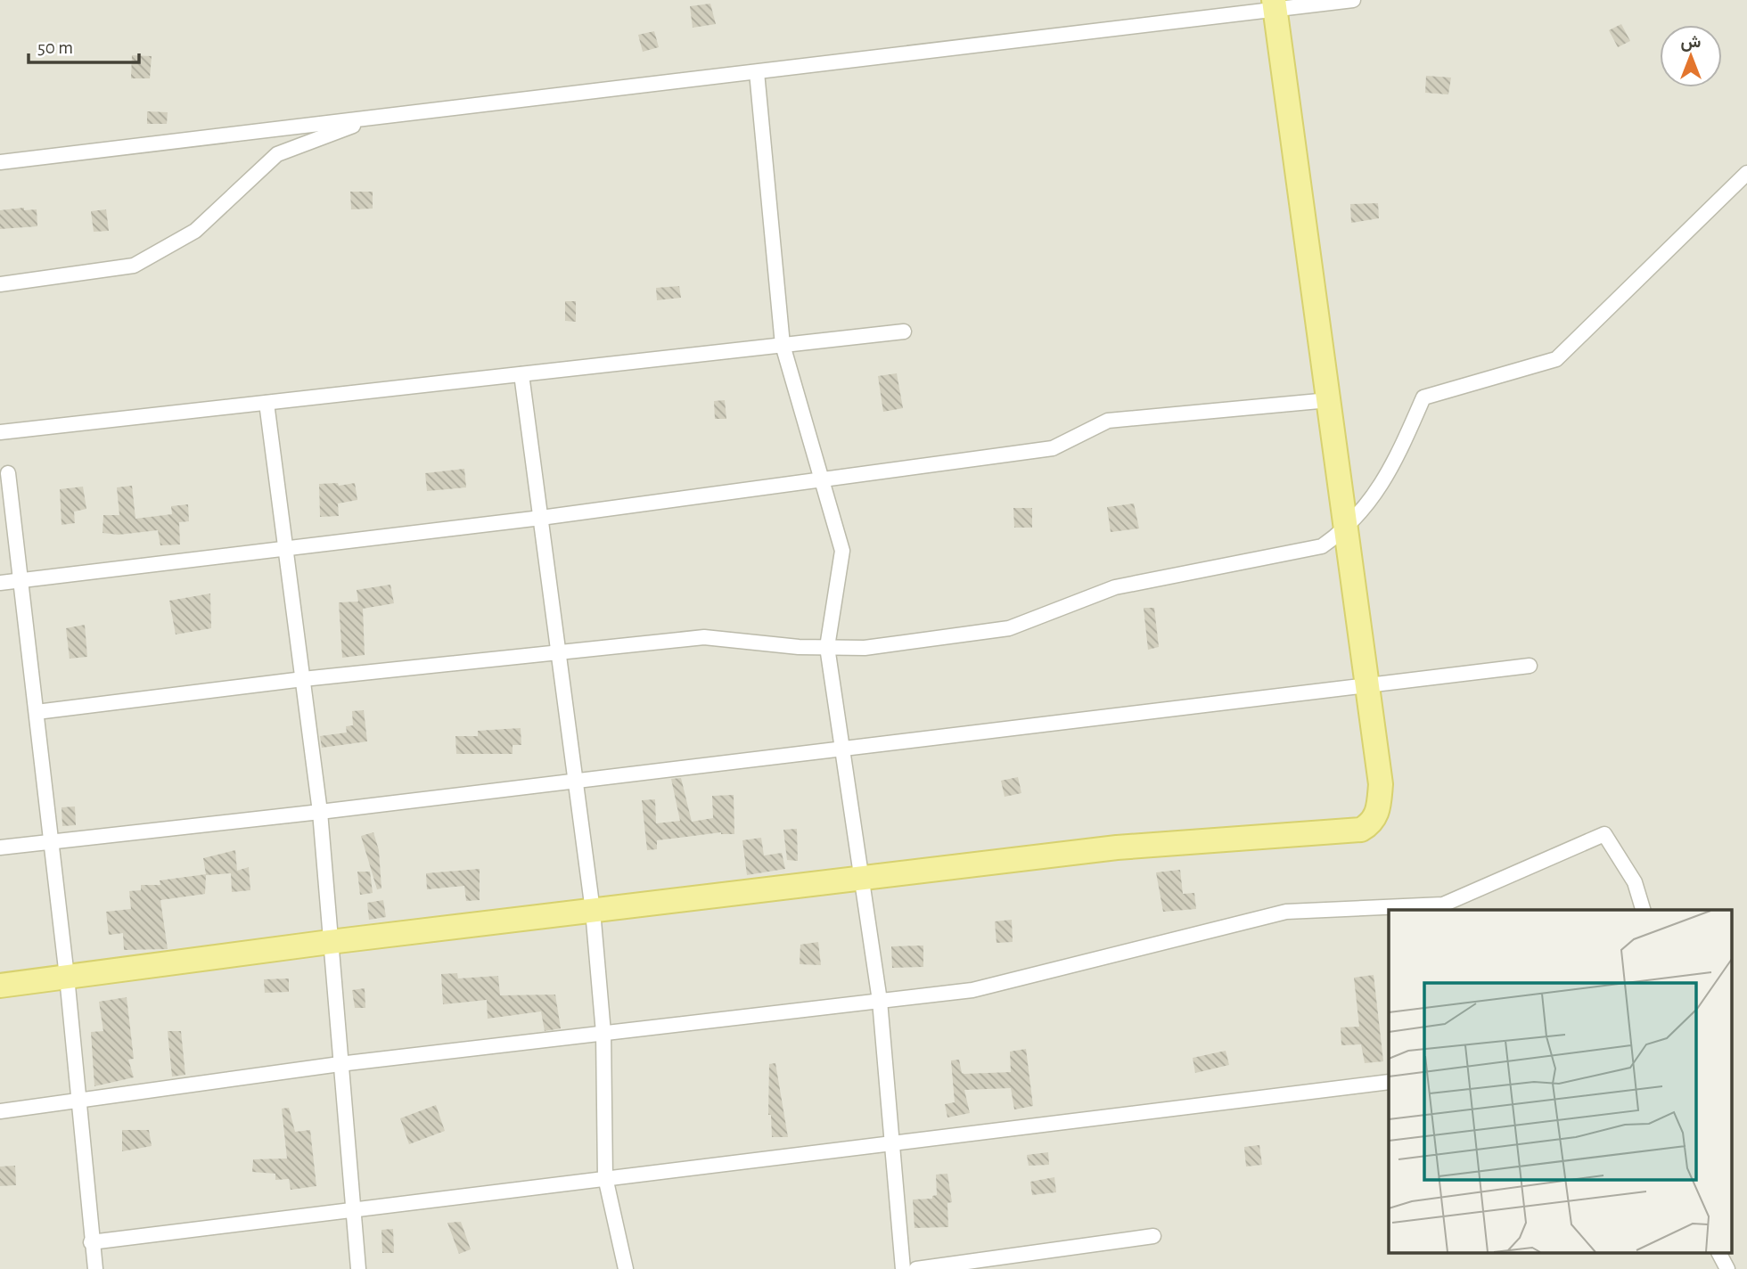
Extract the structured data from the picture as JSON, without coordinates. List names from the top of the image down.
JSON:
{
  "scale_bar": "50 m",
  "north": "top"
}
